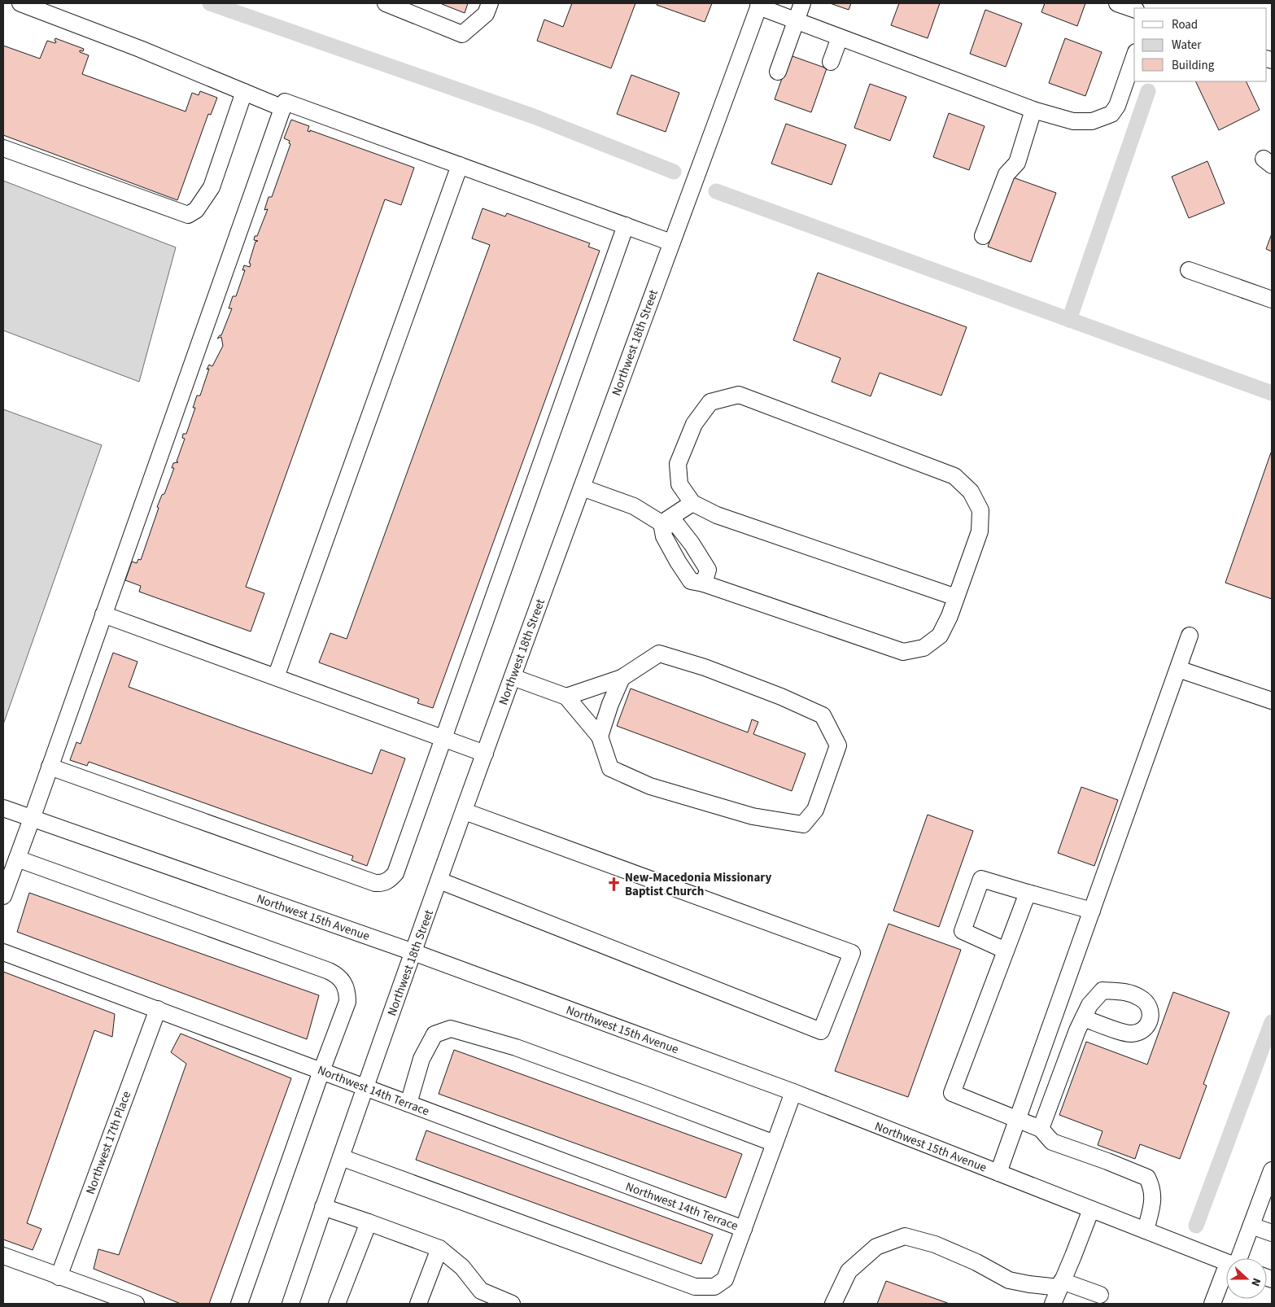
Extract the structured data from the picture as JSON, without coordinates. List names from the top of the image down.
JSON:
{
  "streets": {
    "street": [
      "Northwest 18th Street",
      "Northwest 15th Avenue",
      "Northwest 14th Terrace",
      "Northwest 17th Place"
    ]
  },
  "crossings": [
    ["Northwest 18th Street", "Northwest 15th Avenue"],
    ["Northwest 18th Street", "Northwest 14th Terrace"],
    ["Northwest 14th Terrace", "Northwest 17th Place"]
  ],
  "places": {
    "church": ["New-Macedonia Missionary Baptist Church"]
  },
  "legend": ["Road", "Water", "Building"],
  "north": "right"
}
